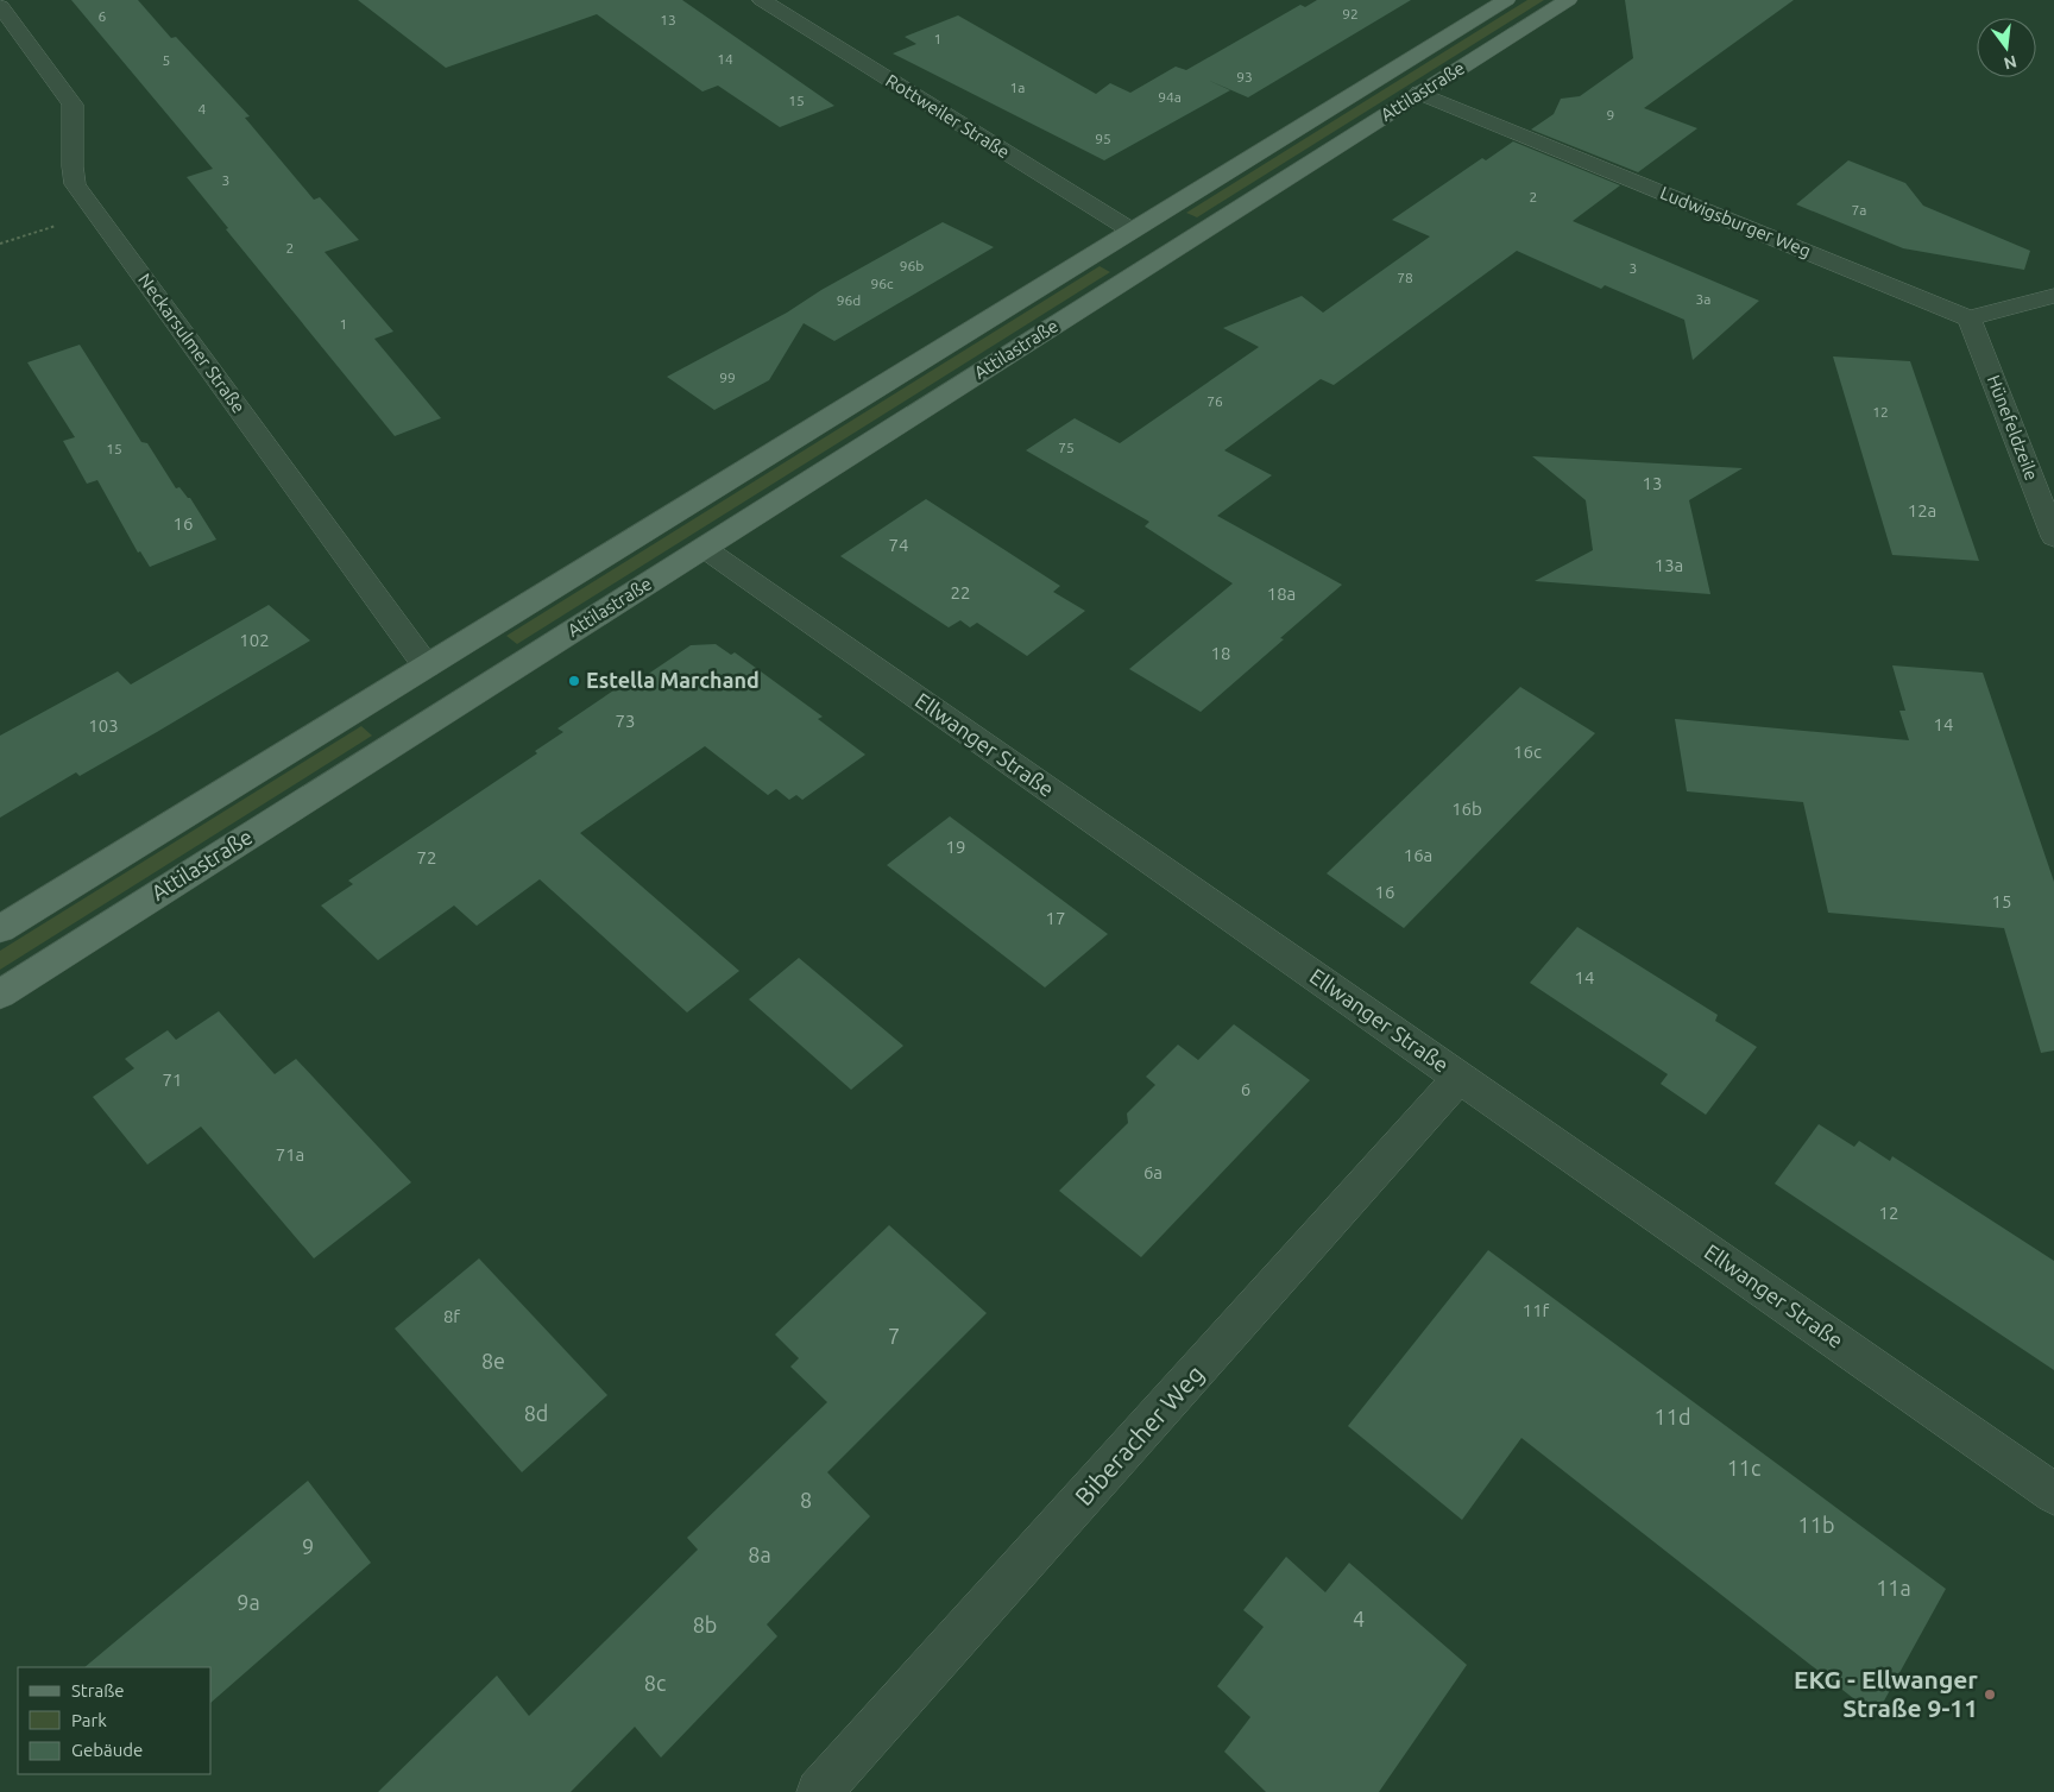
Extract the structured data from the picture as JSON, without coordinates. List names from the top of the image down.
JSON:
{
  "streets": {
    "main road": ["Attilastraße"],
    "street": [
      "Rottweiler Straße",
      "Ludwigsburger Weg",
      "Neckarsulmer Straße",
      "Hünefeldzeile",
      "Ellwanger Straße",
      "Biberacher Weg"
    ]
  },
  "crossings": [
    ["Attilastraße", "Rottweiler Straße"],
    ["Attilastraße", "Ludwigsburger Weg"],
    ["Attilastraße", "Neckarsulmer Straße"],
    ["Attilastraße", "Ellwanger Straße"],
    ["Ludwigsburger Weg", "Hünefeldzeile"],
    ["Ellwanger Straße", "Biberacher Weg"]
  ],
  "places": ["Estella Marchand", "EKG - Ellwanger Straße 9-11"],
  "house_numbers": [
    "92",
    "6",
    "13",
    "1",
    "14",
    "5",
    "93",
    "1a",
    "94a",
    "15",
    "4",
    "9",
    "95",
    "3",
    "2",
    "7a",
    "2",
    "96b",
    "3",
    "78",
    "96c",
    "3a",
    "96d",
    "1",
    "99",
    "76",
    "12",
    "75",
    "15",
    "13",
    "12a",
    "16",
    "74",
    "13a",
    "22",
    "18a",
    "102",
    "18",
    "73",
    "14",
    "103",
    "16c",
    "16b",
    "19",
    "16a",
    "72",
    "16",
    "15",
    "17",
    "14",
    "71",
    "6",
    "71a",
    "6a",
    "12",
    "11f",
    "8f",
    "7",
    "8e",
    "8d",
    "11d",
    "11c",
    "8",
    "11b",
    "9",
    "8a",
    "11a",
    "9a",
    "4",
    "8b",
    "8c"
  ],
  "legend": ["Straße", "Park", "Gebäude"],
  "north": "bottom"
}
